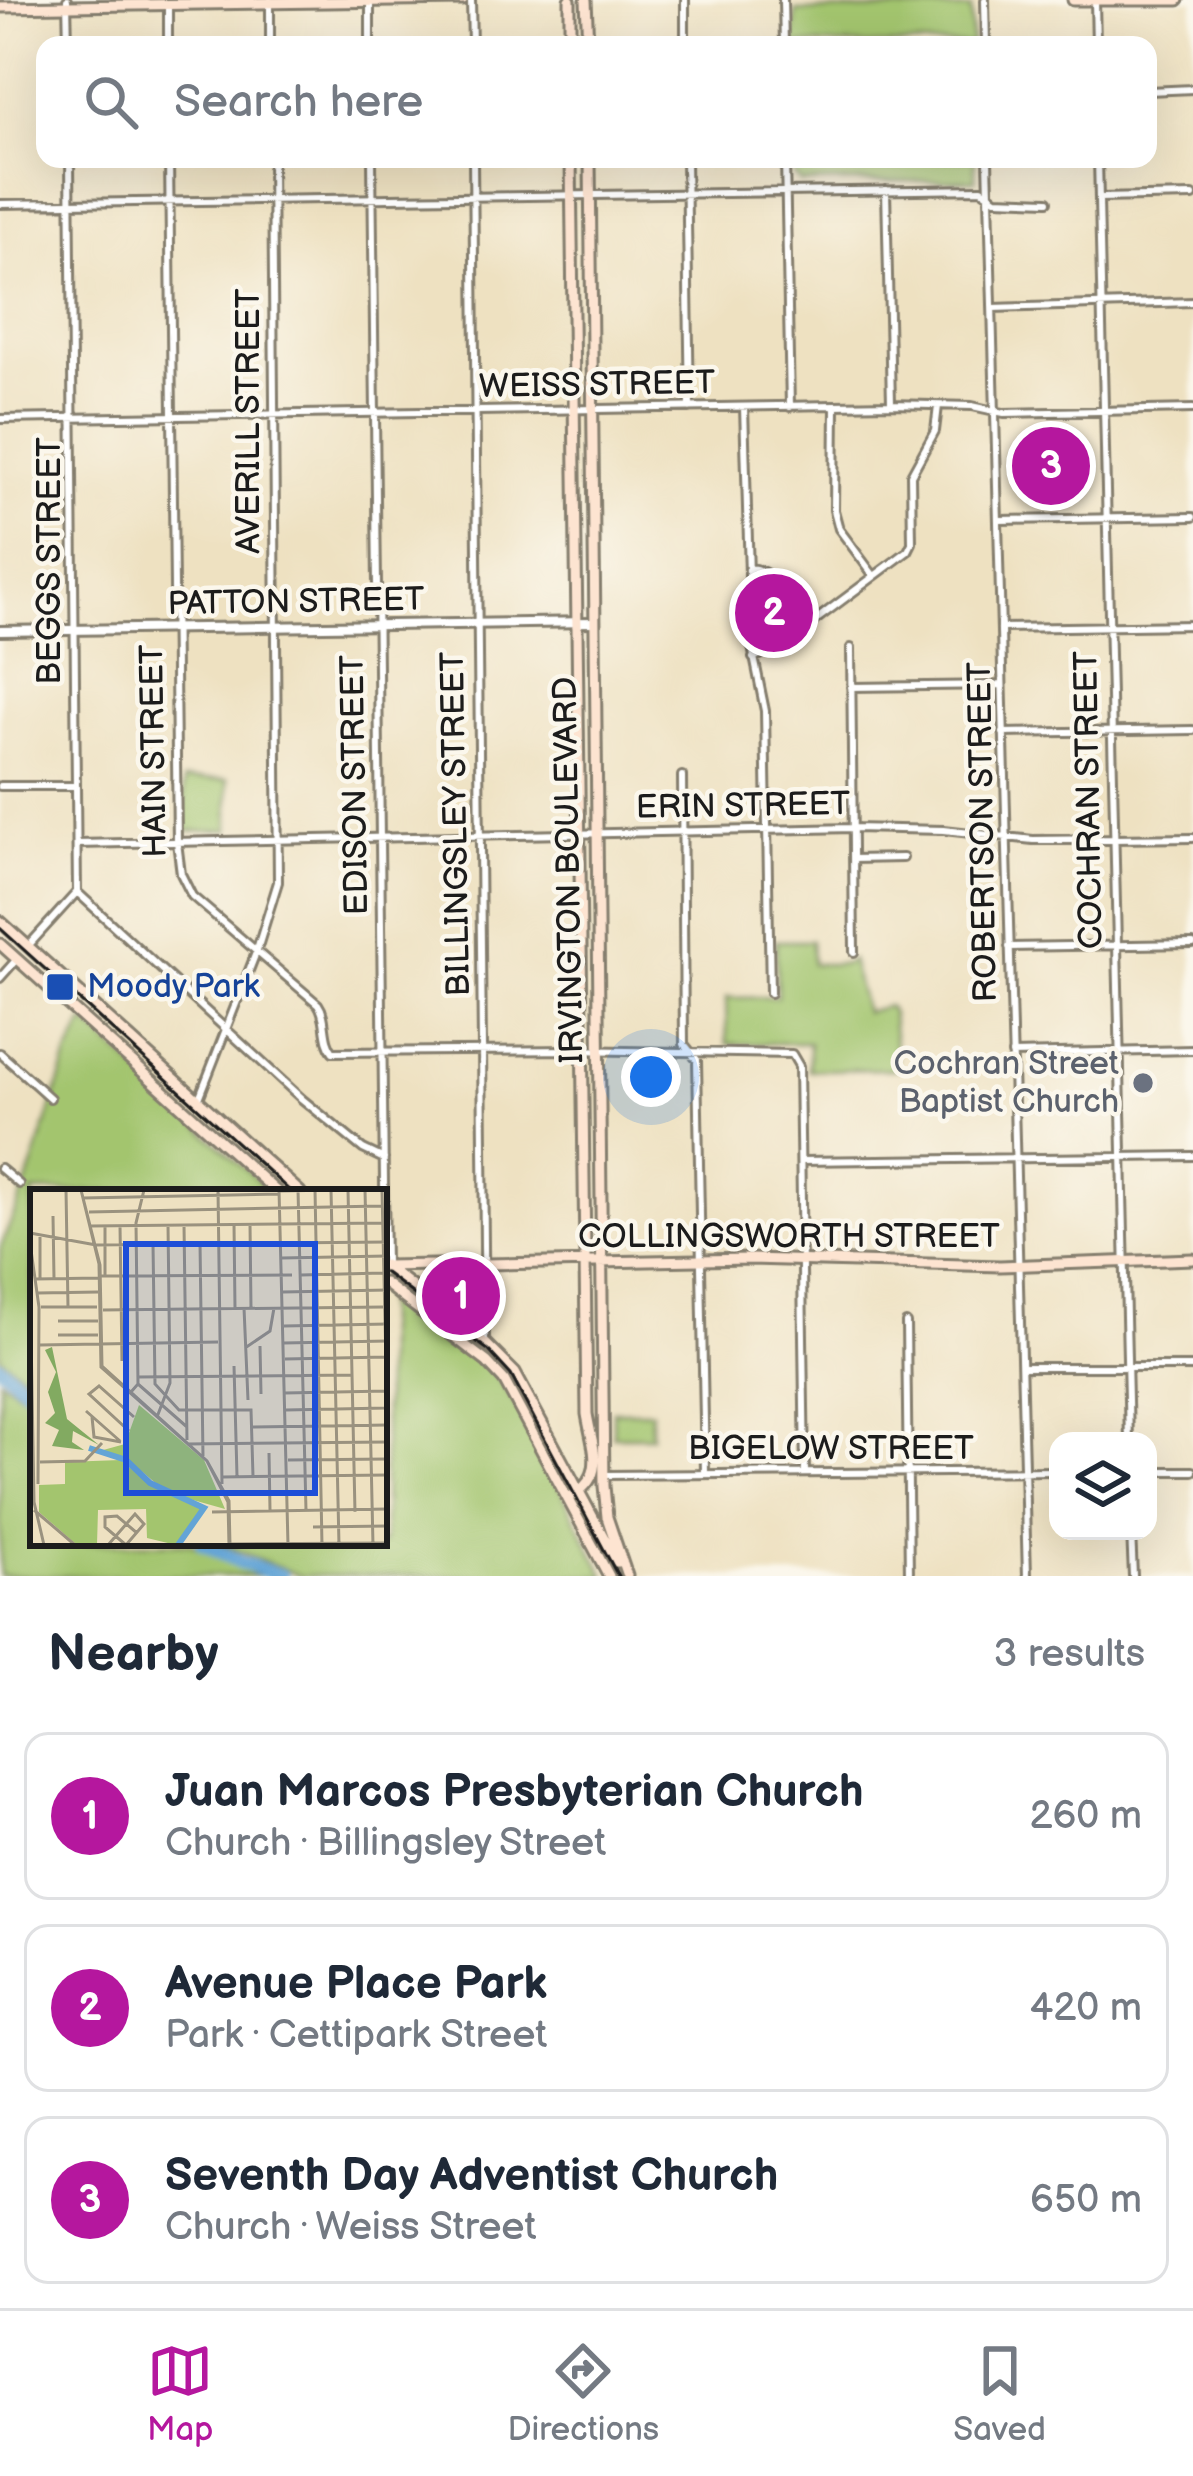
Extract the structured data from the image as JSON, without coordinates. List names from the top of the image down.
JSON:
{
  "streets": {
    "main road": ["IRVINGTON BOULEVARD", "COLLINGSWORTH STREET"],
    "street": [
      "WEISS STREET",
      "AVERILL STREET",
      "BEGGS STREET",
      "PATTON STREET",
      "HAIN STREET",
      "EDISON STREET",
      "COCHRAN STREET",
      "ERIN STREET",
      "BILLINGSLEY STREET",
      "ROBERTSON STREET",
      "BIGELOW STREET"
    ]
  },
  "crossings": [
    ["WEISS STREET", "AVERILL STREET"],
    ["WEISS STREET", "BEGGS STREET"],
    ["WEISS STREET", "HAIN STREET"],
    ["WEISS STREET", "EDISON STREET"],
    ["WEISS STREET", "COCHRAN STREET"],
    ["WEISS STREET", "BILLINGSLEY STREET"],
    ["WEISS STREET", "ROBERTSON STREET"],
    ["WEISS STREET", "IRVINGTON BOULEVARD"],
    ["AVERILL STREET", "PATTON STREET"],
    ["AVERILL STREET", "HAIN STREET"],
    ["AVERILL STREET", "ERIN STREET"],
    ["BEGGS STREET", "PATTON STREET"],
    ["BEGGS STREET", "ERIN STREET"],
    ["PATTON STREET", "HAIN STREET"],
    ["PATTON STREET", "EDISON STREET"],
    ["PATTON STREET", "BILLINGSLEY STREET"],
    ["PATTON STREET", "IRVINGTON BOULEVARD"],
    ["HAIN STREET", "EDISON STREET"],
    ["HAIN STREET", "ERIN STREET"],
    ["EDISON STREET", "ERIN STREET"],
    ["COCHRAN STREET", "ERIN STREET"],
    ["COCHRAN STREET", "COLLINGSWORTH STREET"],
    ["ERIN STREET", "BILLINGSLEY STREET"],
    ["ERIN STREET", "ROBERTSON STREET"],
    ["ERIN STREET", "IRVINGTON BOULEVARD"],
    ["BILLINGSLEY STREET", "COLLINGSWORTH STREET"],
    ["ROBERTSON STREET", "COLLINGSWORTH STREET"],
    ["ROBERTSON STREET", "BIGELOW STREET"],
    ["IRVINGTON BOULEVARD", "COLLINGSWORTH STREET"],
    ["IRVINGTON BOULEVARD", "BIGELOW STREET"]
  ],
  "places": {
    "transit": ["Moody Park"],
    "other": ["Cochran Street Baptist Church"]
  },
  "page": {
    "search": "Search here",
    "pins": ["3", "2", "1"],
    "heading": ["Nearby", "3 results"],
    "list": [
      {
        "mark": "1",
        "name": "Juan Marcos Presbyterian Church",
        "note": "Church · Billingsley Street",
        "value": "260 m"
      },
      {
        "mark": "2",
        "name": "Avenue Place Park",
        "note": "Park · Cettipark Street",
        "value": "420 m"
      },
      {
        "mark": "3",
        "name": "Seventh Day Adventist Church",
        "note": "Church · Weiss Street",
        "value": "650 m"
      }
    ],
    "nav": ["Map", "Directions", "Saved"]
  }
}
